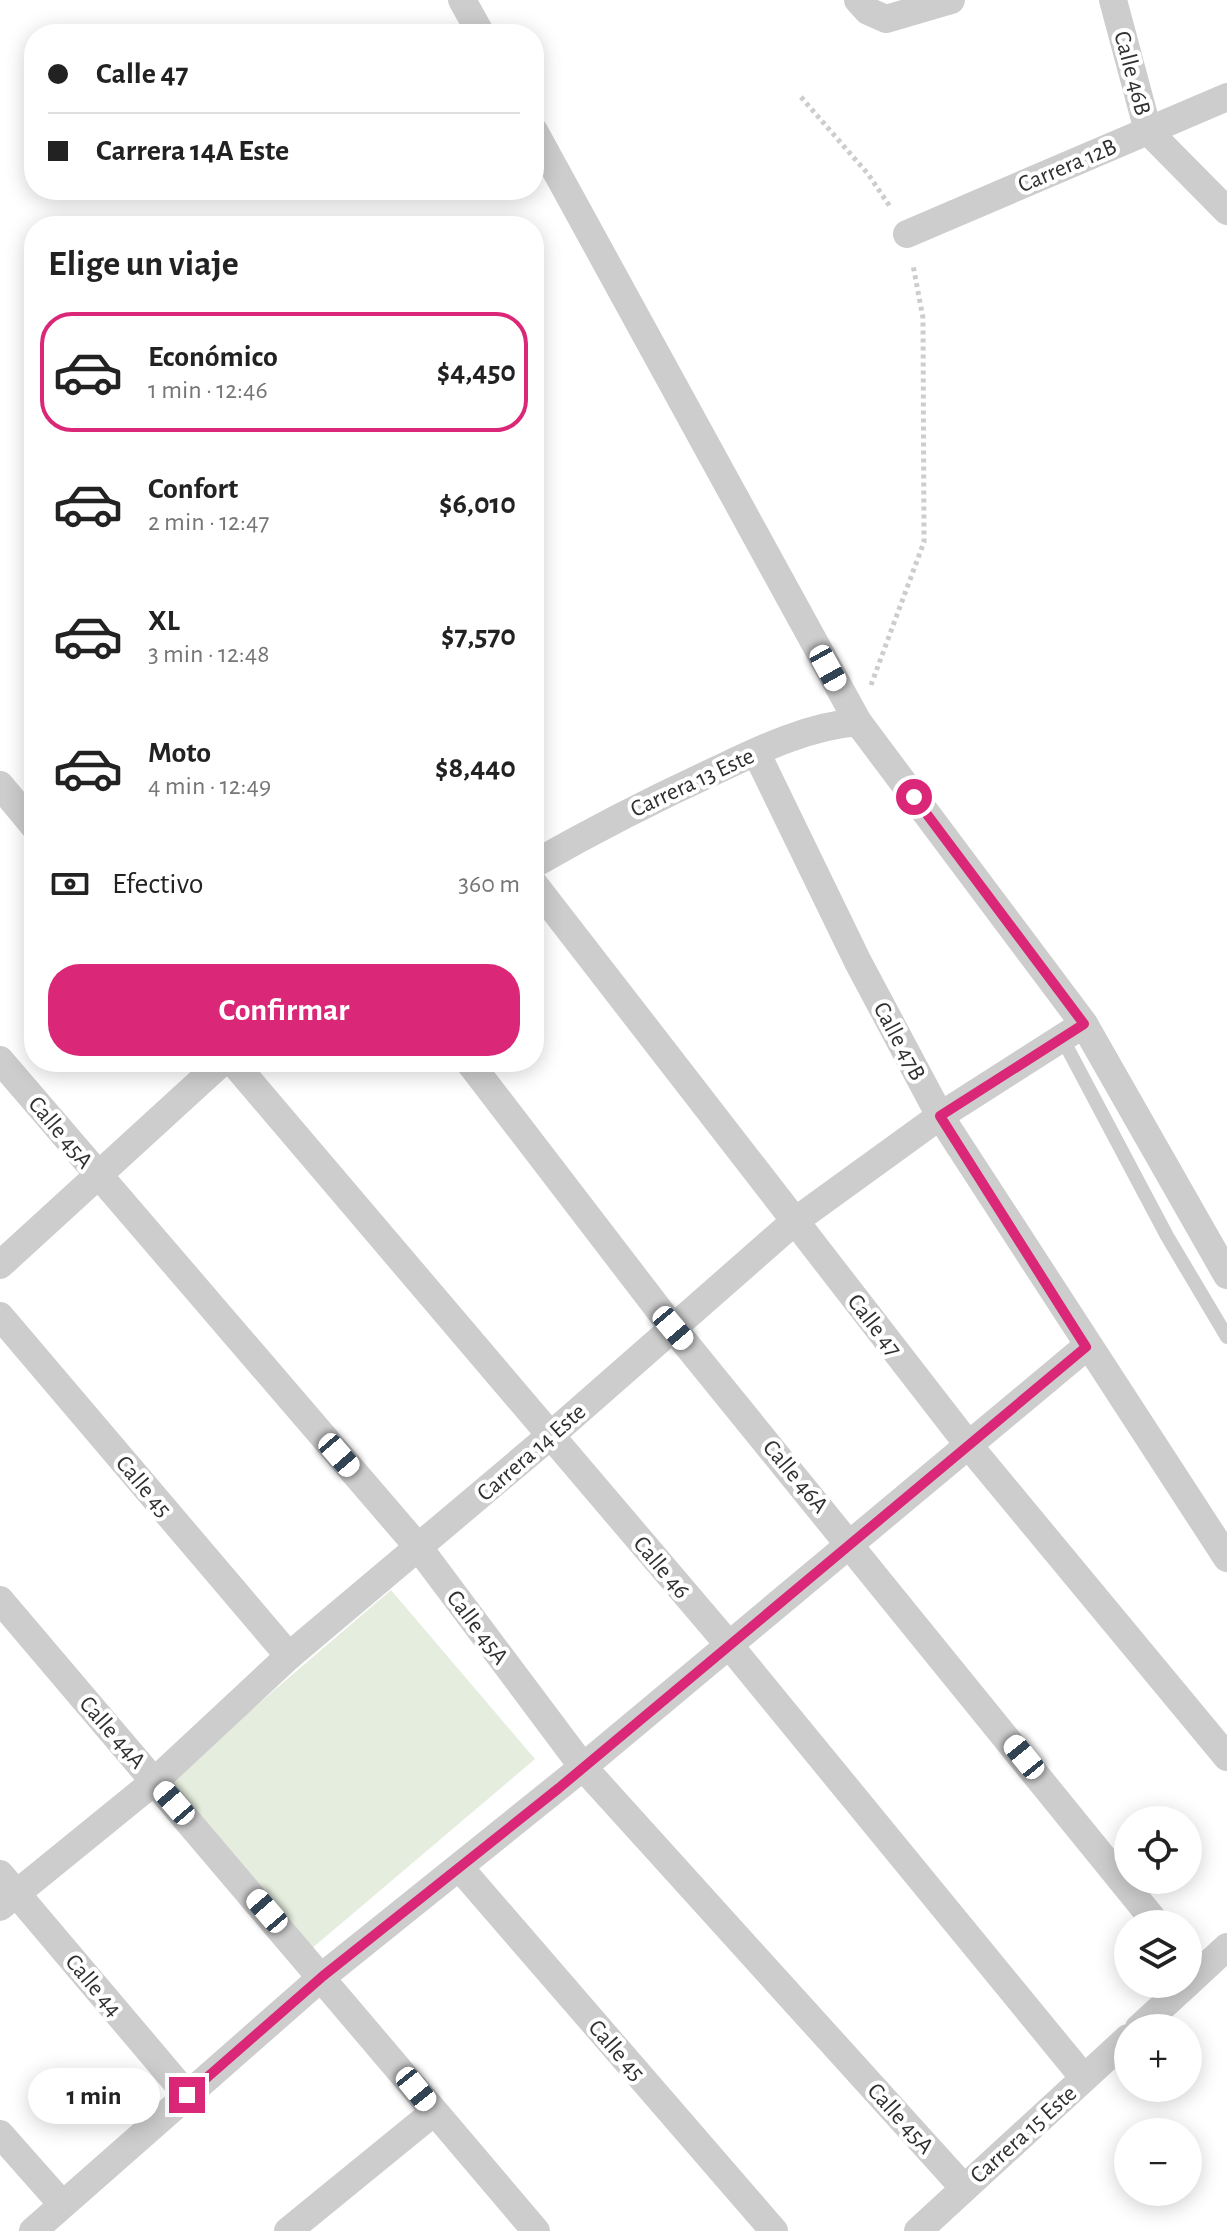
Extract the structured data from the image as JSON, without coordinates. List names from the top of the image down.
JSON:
{
  "streets": {
    "street": [
      "Calle 46B",
      "Carrera 12B",
      "Carrera 13 Este",
      "Calle 47B",
      "Calle 45A",
      "Calle 47",
      "Carrera 14 Este",
      "Calle 46A",
      "Calle 45",
      "Calle 46",
      "Calle 44A",
      "Calle 44",
      "Carrera 15 Este"
    ]
  },
  "crossings": [
    ["Calle 46B", "Carrera 12B"],
    ["Carrera 13 Este", "Calle 47B"],
    ["Calle 47B", "Carrera 14 Este"],
    ["Calle 45A", "Carrera 14 Este"],
    ["Calle 45A", "Carrera 15 Este"],
    ["Calle 47", "Carrera 14 Este"],
    ["Carrera 14 Este", "Calle 46A"],
    ["Carrera 14 Este", "Calle 45"],
    ["Carrera 14 Este", "Calle 46"],
    ["Carrera 14 Este", "Calle 44A"],
    ["Carrera 14 Este", "Calle 44"],
    ["Calle 46", "Carrera 15 Este"]
  ],
  "page": {
    "banner": ["Calle 47", "Carrera 14A Este"],
    "heading": "Elige un viaje",
    "list": [
      {
        "name": "Económico",
        "note": "1 min · 12:46",
        "value": "$4,450"
      },
      {
        "name": "Confort",
        "note": "2 min · 12:47",
        "value": "$6,010"
      },
      {
        "name": "XL",
        "note": "3 min · 12:48",
        "value": "$7,570"
      },
      {
        "name": "Moto",
        "note": "4 min · 12:49",
        "value": "$8,440"
      }
    ],
    "pay": ["Efectivo", "360 m"],
    "buttons": "Confirmar",
    "map_buttons": ["+", "−"],
    "bubble": "1 min"
  }
}
